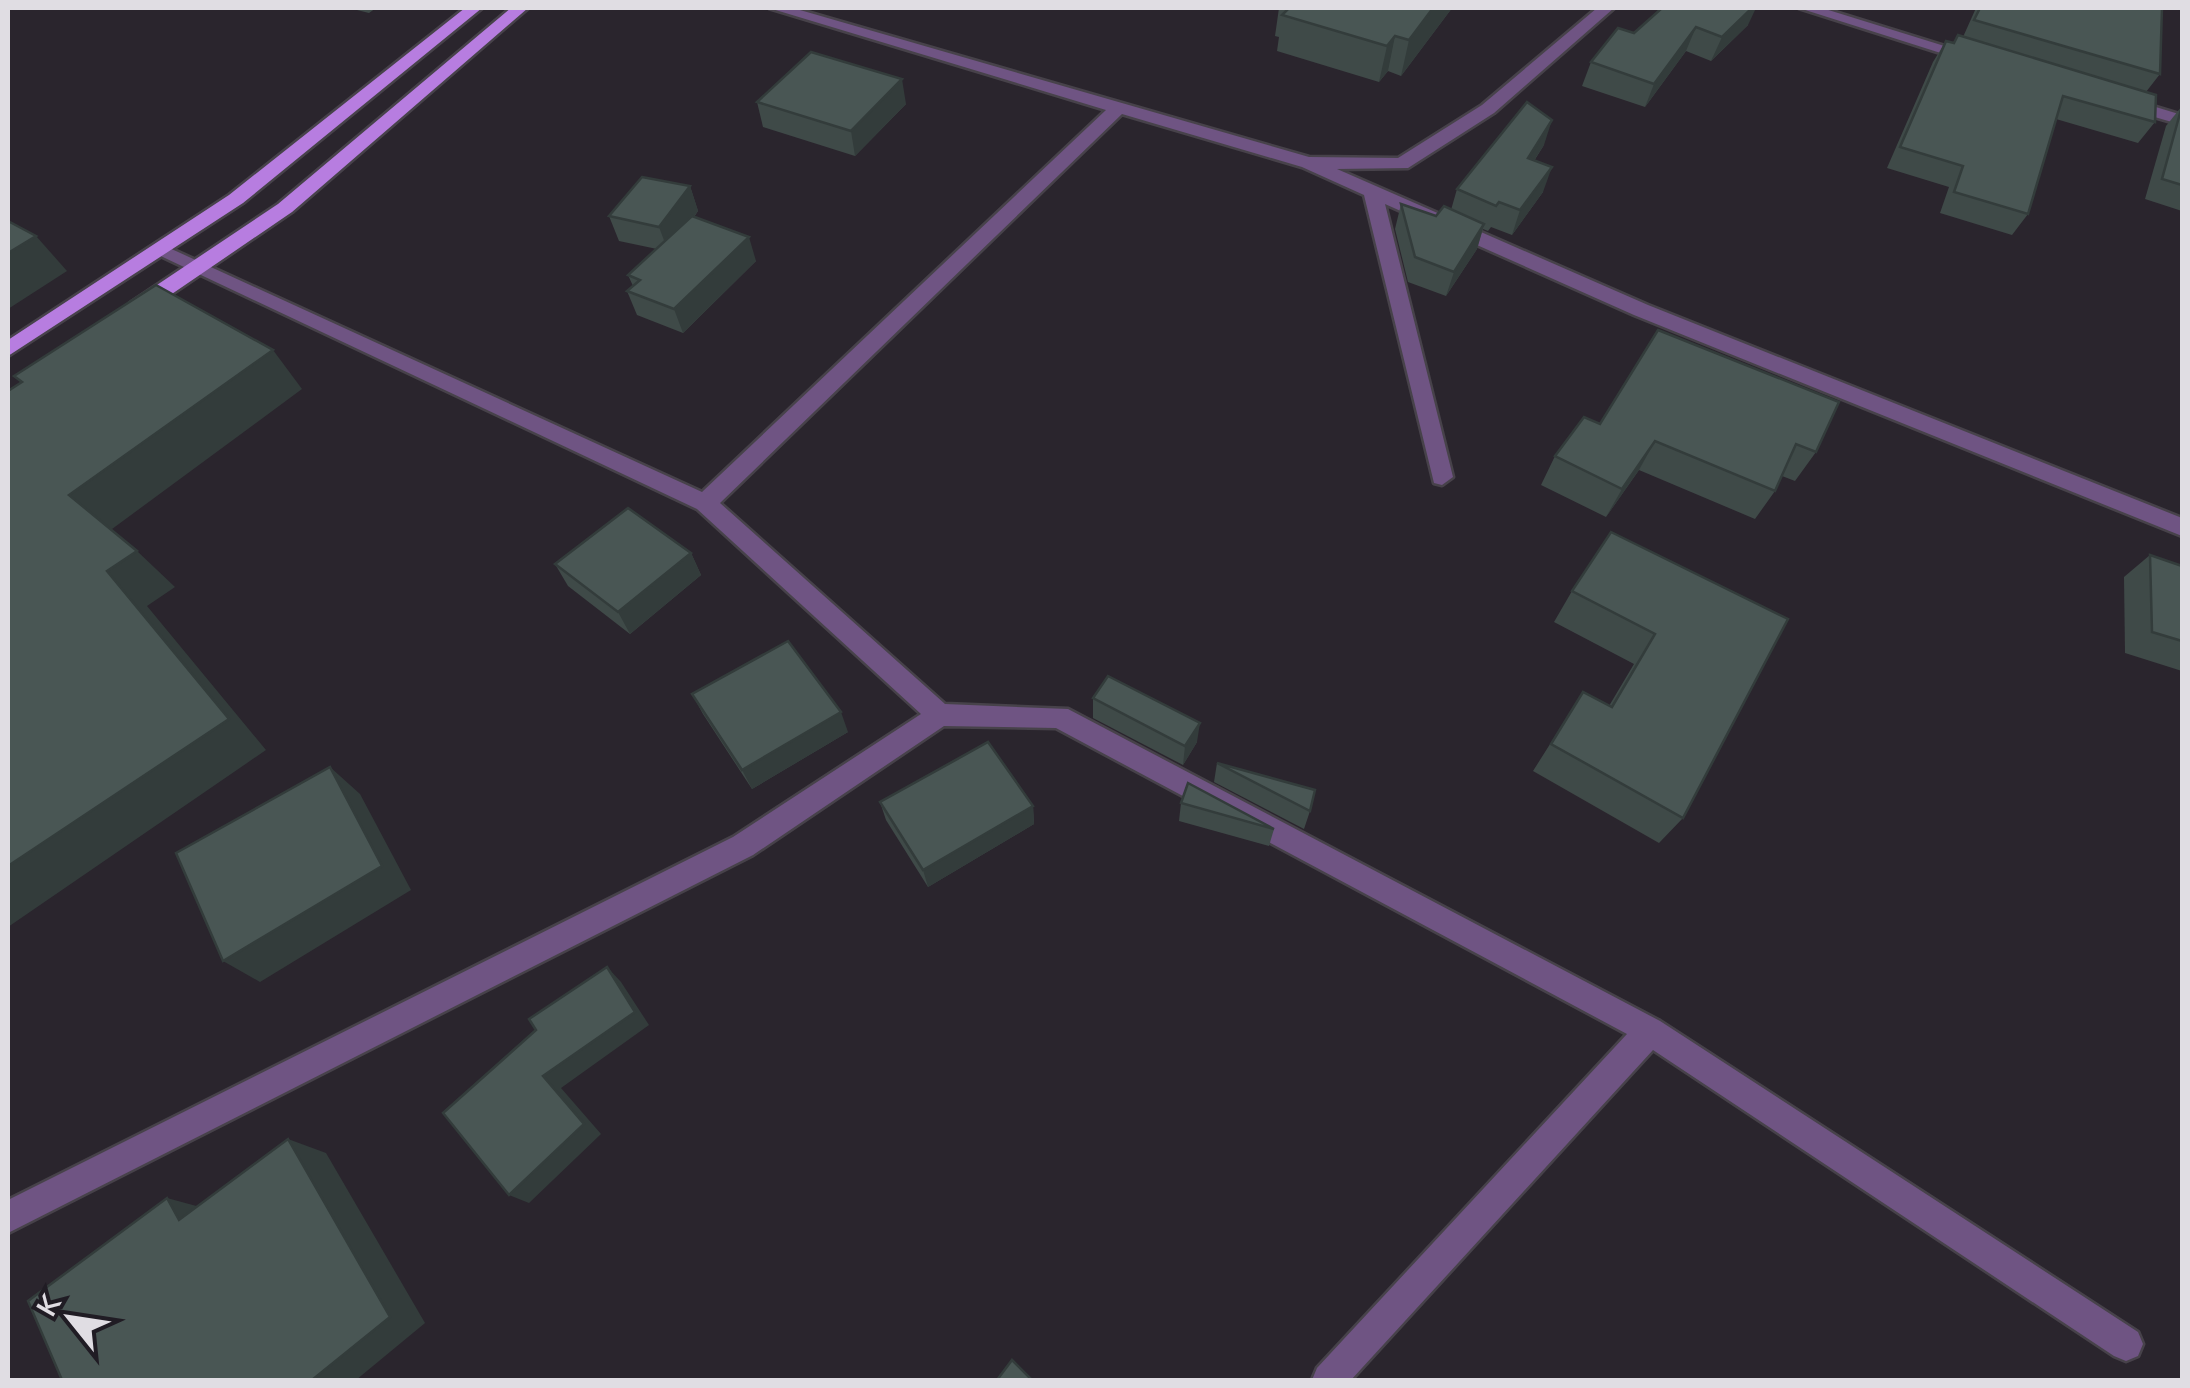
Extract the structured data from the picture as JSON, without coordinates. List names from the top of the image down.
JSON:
{
  "north": "top left"
}
